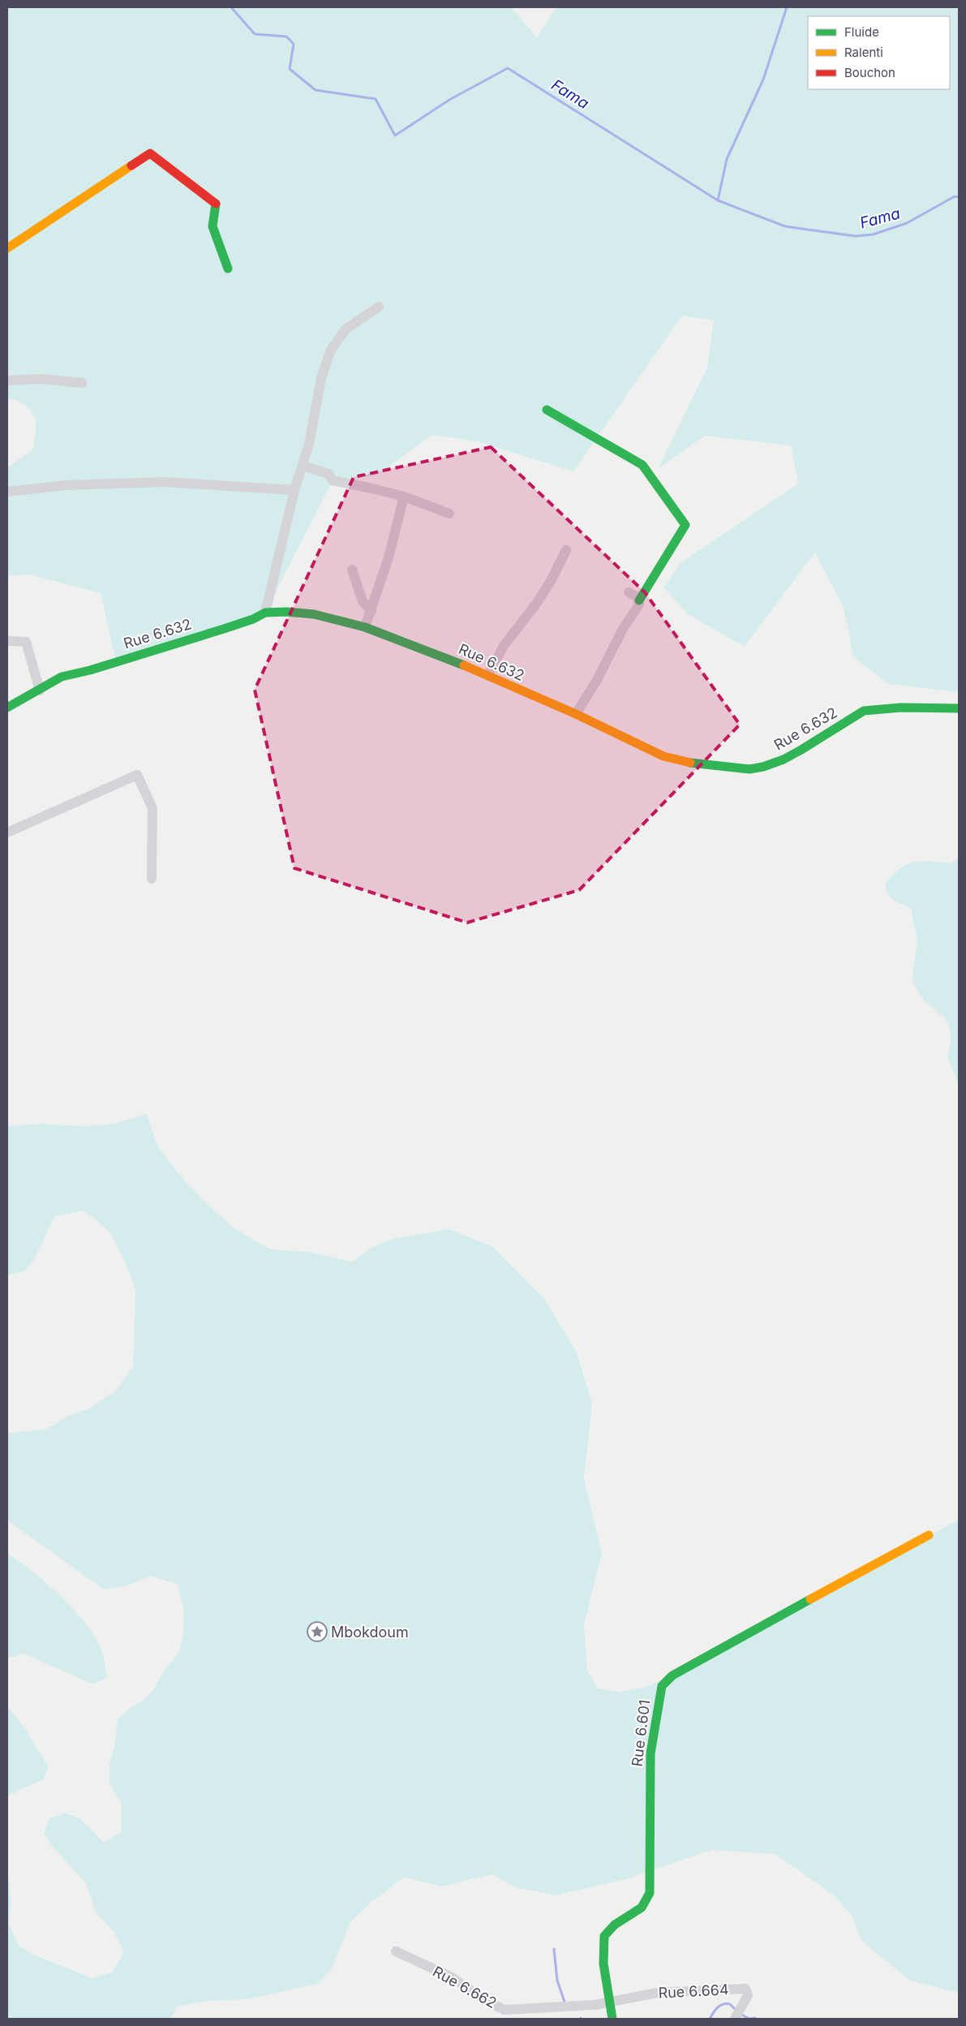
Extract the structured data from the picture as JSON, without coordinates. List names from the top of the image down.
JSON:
{
  "streets": {
    "street": [
      "Rue 6.632",
      "Rue 6.601",
      "Rue 6.662",
      "Rue 6.664"
    ]
  },
  "crossings": [
    ["Rue 6.601", "Rue 6.662"],
    ["Rue 6.601", "Rue 6.664"],
    ["Rue 6.662", "Rue 6.664"]
  ],
  "water": ["Fama"],
  "places": {
    "place": ["Mbokdoum"]
  },
  "legend": ["Fluide", "Ralenti", "Bouchon"]
}
